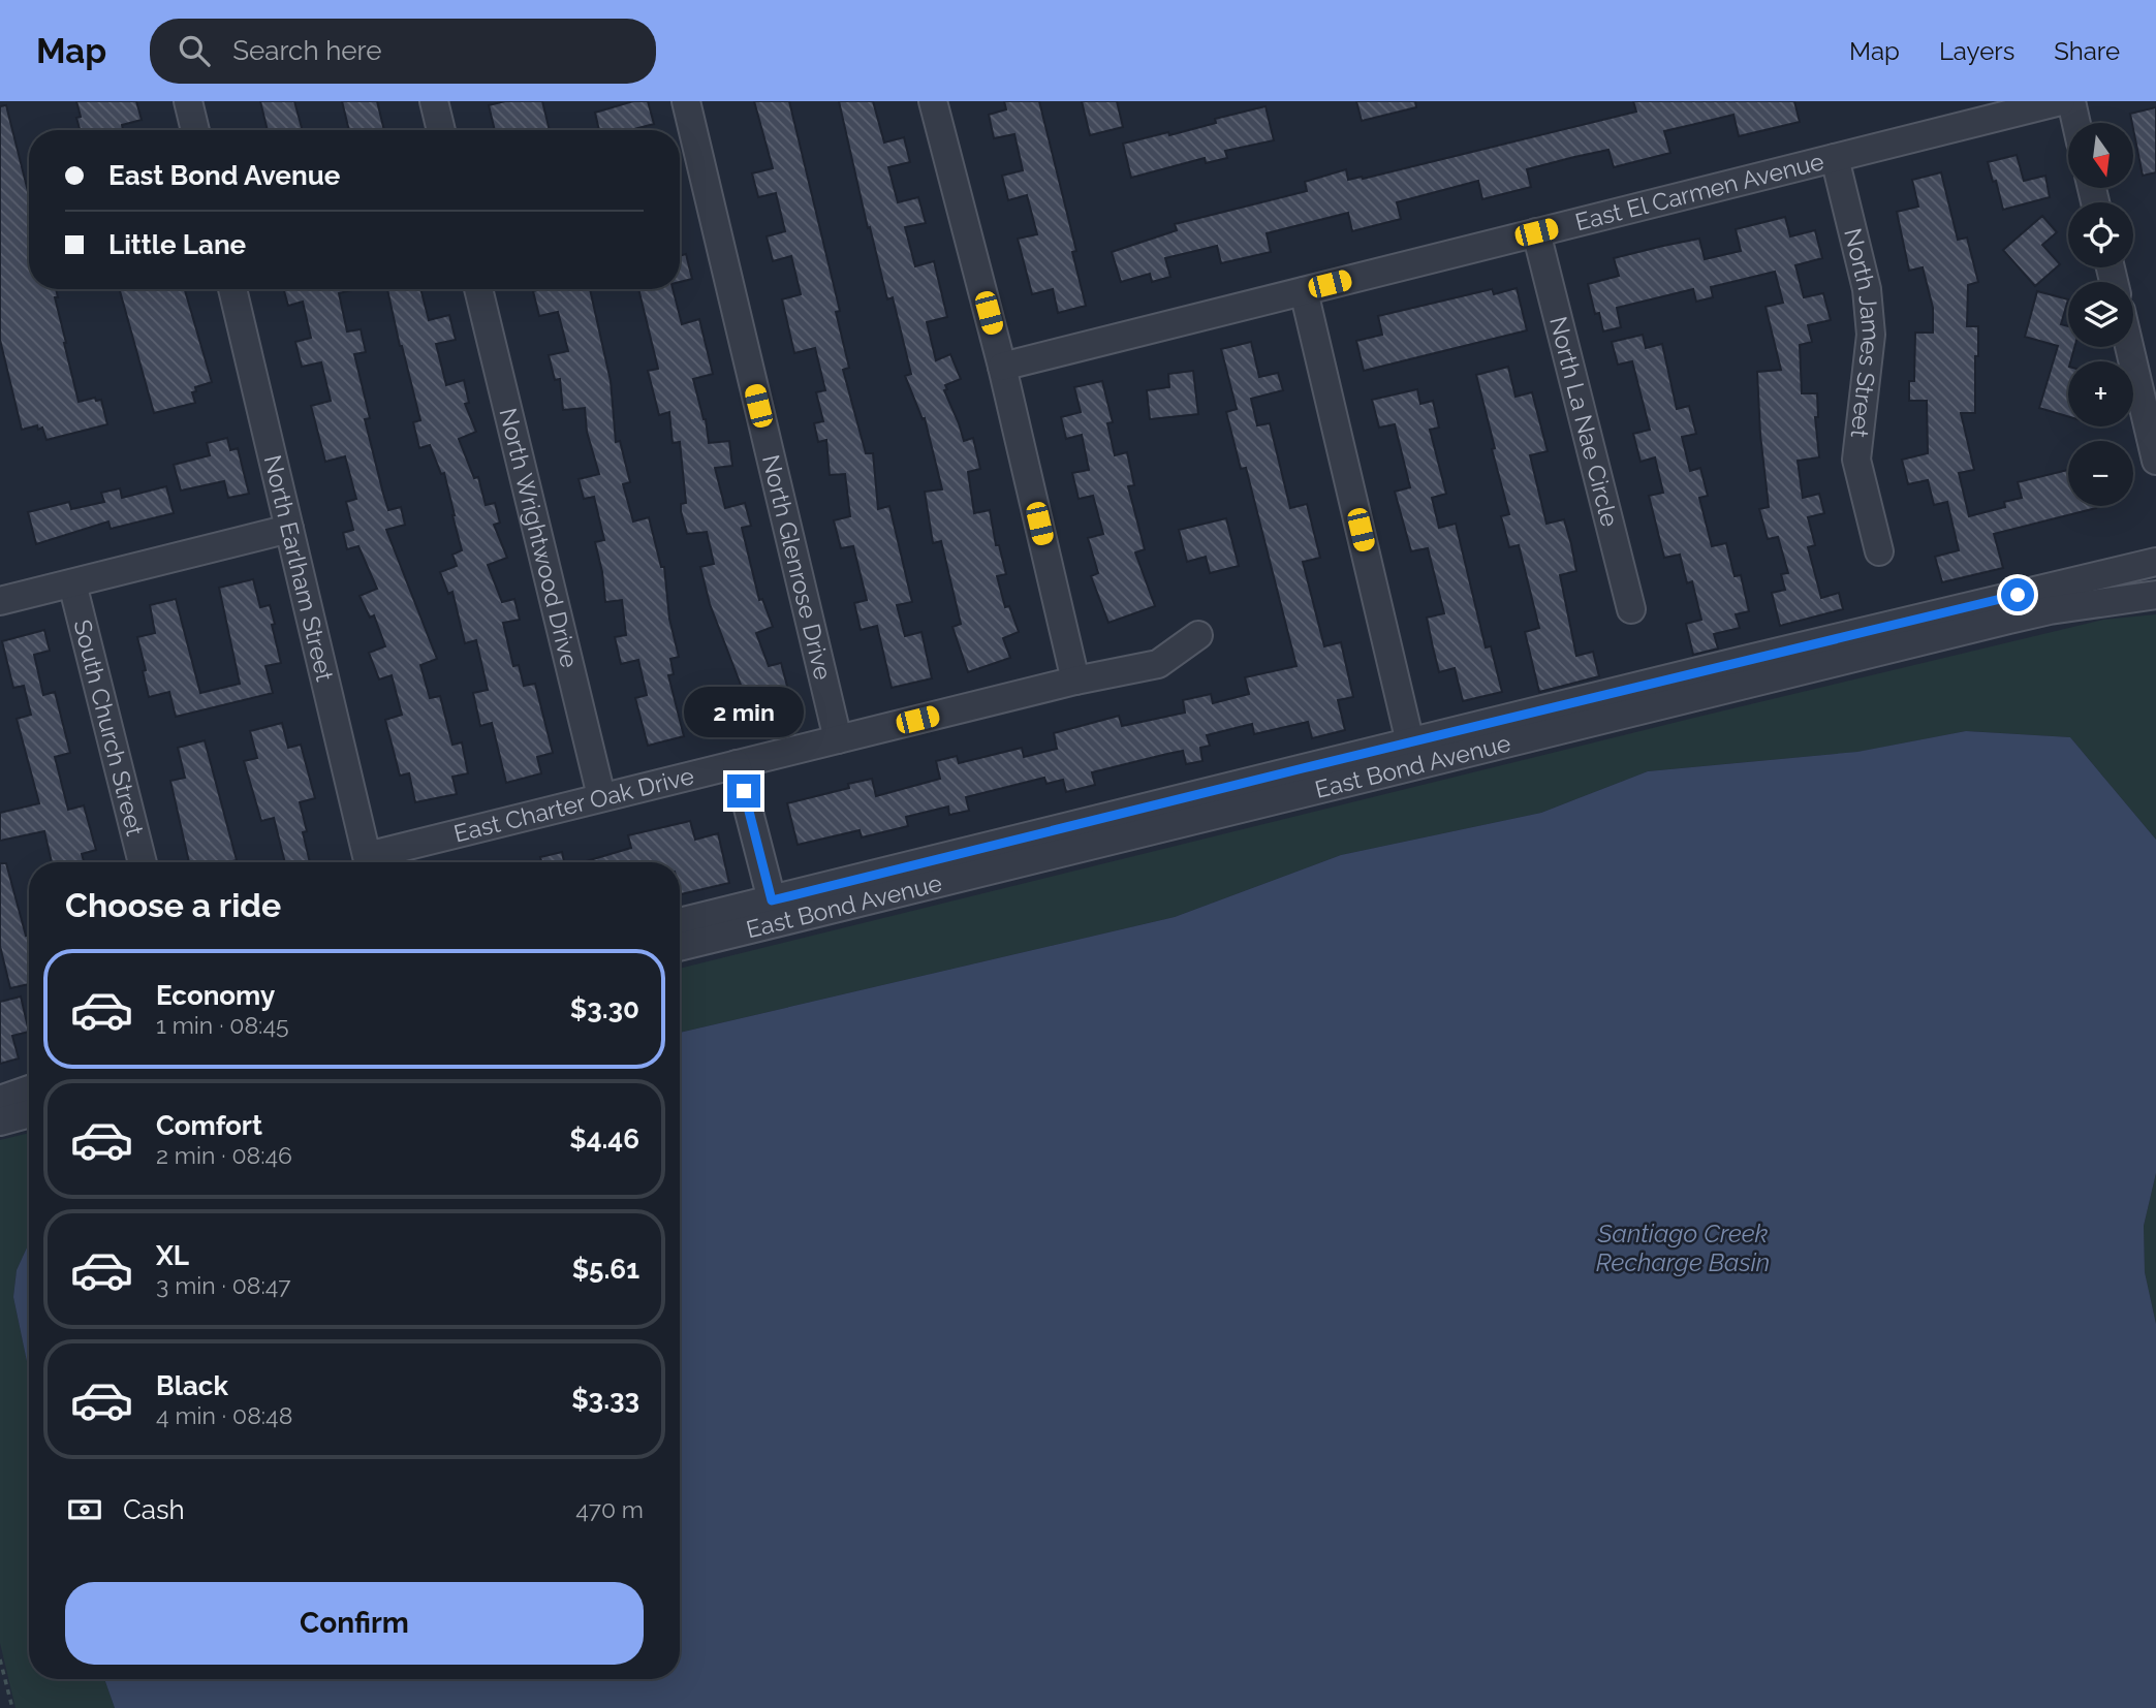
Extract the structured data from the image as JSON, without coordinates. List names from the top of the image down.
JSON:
{
  "streets": {
    "street": [
      "East El Carmen Avenue",
      "North James Street",
      "North La Nae Circle",
      "North Wrightwood Drive",
      "North Earlham Street",
      "North Glenrose Drive",
      "South Church Street",
      "East Bond Avenue",
      "East Charter Oak Drive"
    ]
  },
  "crossings": [
    ["East El Carmen Avenue", "North James Street"],
    ["East El Carmen Avenue", "North La Nae Circle"],
    ["North Wrightwood Drive", "East Charter Oak Drive"],
    ["North Earlham Street", "East Charter Oak Drive"],
    ["North Glenrose Drive", "East Charter Oak Drive"]
  ],
  "water": ["Santiago Creek Recharge Basin"],
  "north": "bottom",
  "page": {
    "header": "Map",
    "search": "Search here",
    "nav": ["Map", "Layers", "Share"],
    "map_buttons": ["+", "−"],
    "banner": ["East Bond Avenue", "Little Lane"],
    "bubble": "2 min",
    "heading": "Choose a ride",
    "list": [
      {
        "name": "Economy",
        "note": "1 min · 08:45",
        "value": "$3.30"
      },
      {
        "name": "Comfort",
        "note": "2 min · 08:46",
        "value": "$4.46"
      },
      {
        "name": "XL",
        "note": "3 min · 08:47",
        "value": "$5.61"
      },
      {
        "name": "Black",
        "note": "4 min · 08:48",
        "value": "$3.33"
      }
    ],
    "pay": ["Cash", "470 m"],
    "buttons": "Confirm"
  }
}
